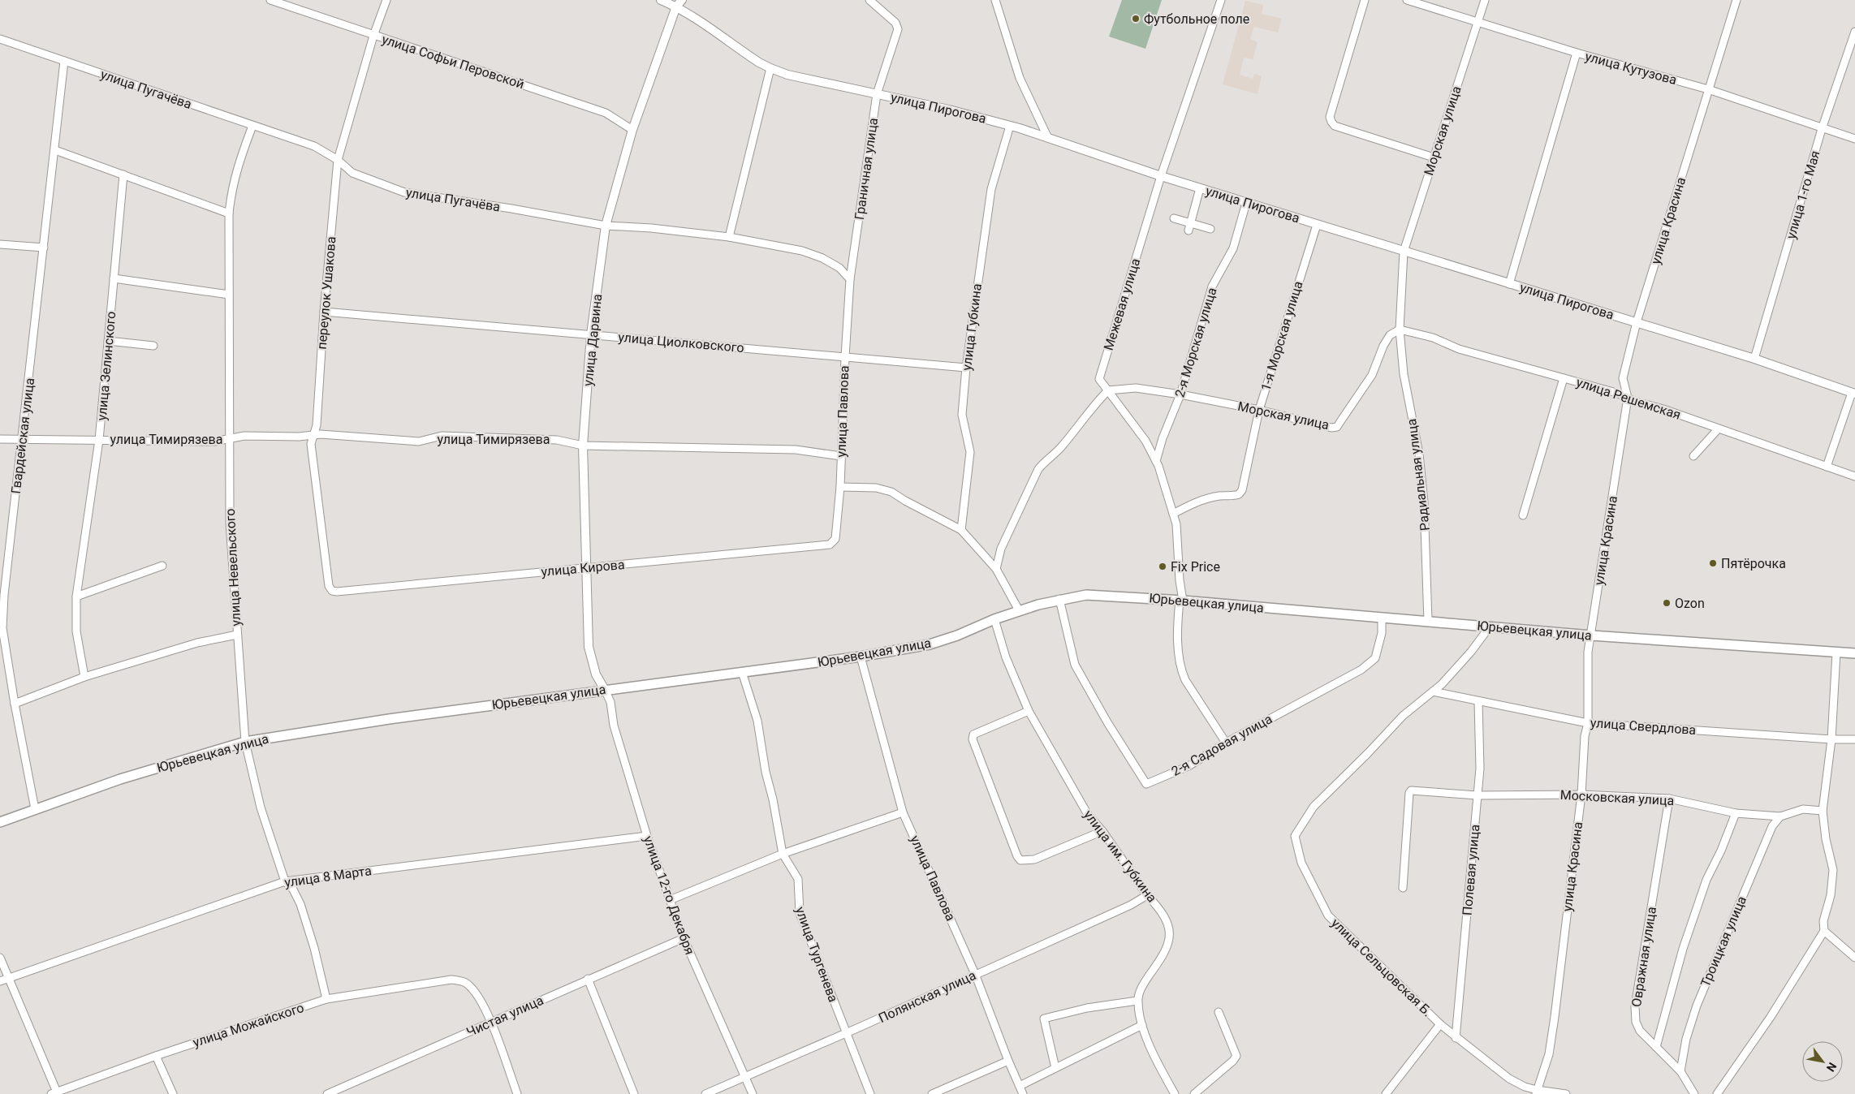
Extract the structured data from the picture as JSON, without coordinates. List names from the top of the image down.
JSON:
{
  "streets": {
    "main road": ["Юрьевецкая улица"],
    "street": [
      "улица Софьи Перовской",
      "улица Кутузова",
      "улица Пугачёва",
      "улица Пирогова",
      "Морская улица",
      "Граничная улица",
      "улица 1-го Мая",
      "улица Красина",
      "переулок Ушакова",
      "Межевая улица",
      "улица Губкина",
      "1-я Морская улица",
      "улица Дарвина",
      "улица Циолковского",
      "2-я Морская улица",
      "улица Зелинского",
      "улица Решемская",
      "улица Павлова",
      "Гвардейская улица",
      "улица Тимирязева",
      "Радиальная улица",
      "улица Невельского",
      "улица Кирова",
      "улица Свердлова",
      "2-я Садовая улица",
      "Московская улица",
      "улица им. Губкина",
      "Полевая улица",
      "улица 8 Марта",
      "улица 12-го Декабря",
      "Троицкая улица",
      "улица Тургенева",
      "Овражная улица",
      "улица Сельцовская Б.",
      "Полянская улица",
      "Чистая улица",
      "улица Можайского"
    ]
  },
  "crossings": [
    ["улица Софьи Перовской", "переулок Ушакова"],
    ["улица Софьи Перовской", "улица Дарвина"],
    ["улица Кутузова", "Морская улица"],
    ["улица Кутузова", "улица 1-го Мая"],
    ["улица Кутузова", "улица Красина"],
    ["улица Пугачёва", "Граничная улица"],
    ["улица Пугачёва", "переулок Ушакова"],
    ["улица Пугачёва", "улица Дарвина"],
    ["улица Пугачёва", "улица Павлова"],
    ["улица Пугачёва", "Гвардейская улица"],
    ["улица Пугачёва", "улица Невельского"],
    ["улица Пирогова", "Морская улица"],
    ["улица Пирогова", "Граничная улица"],
    ["улица Пирогова", "улица 1-го Мая"],
    ["улица Пирогова", "улица Красина"],
    ["улица Пирогова", "Межевая улица"],
    ["улица Пирогова", "улица Губкина"],
    ["улица Пирогова", "1-я Морская улица"],
    ["улица Пирогова", "улица Дарвина"],
    ["улица Пирогова", "2-я Морская улица"],
    ["Морская улица", "Межевая улица"],
    ["Морская улица", "1-я Морская улица"],
    ["Морская улица", "2-я Морская улица"],
    ["Морская улица", "улица Решемская"],
    ["Морская улица", "Радиальная улица"],
    ["Граничная улица", "улица Павлова"],
    ["улица Красина", "улица Решемская"],
    ["улица Красина", "Юрьевецкая улица"],
    ["улица Красина", "улица Свердлова"],
    ["улица Красина", "Московская улица"],
    ["улица Красина", "улица Сельцовская Б."],
    ["переулок Ушакова", "улица Циолковского"],
    ["переулок Ушакова", "улица Тимирязева"],
    ["переулок Ушакова", "улица Кирова"],
    ["Межевая улица", "1-я Морская улица"],
    ["Межевая улица", "2-я Морская улица"],
    ["Межевая улица", "Юрьевецкая улица"],
    ["Межевая улица", "2-я Садовая улица"],
    ["улица Губкина", "улица Циолковского"],
    ["улица Дарвина", "улица Циолковского"],
    ["улица Дарвина", "улица Тимирязева"],
    ["улица Дарвина", "улица Кирова"],
    ["улица Дарвина", "Юрьевецкая улица"],
    ["улица Дарвина", "улица 12-го Декабря"],
    ["улица Циолковского", "улица Павлова"],
    ["улица Зелинского", "улица Тимирязева"],
    ["улица Решемская", "Радиальная улица"],
    ["улица Павлова", "улица Тимирязева"],
    ["улица Павлова", "улица Кирова"],
    ["улица Павлова", "Юрьевецкая улица"],
    ["улица Павлова", "Полянская улица"],
    ["Гвардейская улица", "улица Тимирязева"],
    ["Гвардейская улица", "Юрьевецкая улица"],
    ["улица Тимирязева", "улица Невельского"],
    ["Радиальная улица", "Юрьевецкая улица"],
    ["улица Невельского", "Юрьевецкая улица"],
    ["улица Невельского", "улица 8 Марта"],
    ["улица Невельского", "улица Можайского"],
    ["Юрьевецкая улица", "2-я Садовая улица"],
    ["Юрьевецкая улица", "улица им. Губкина"],
    ["Юрьевецкая улица", "улица 12-го Декабря"],
    ["Юрьевецкая улица", "улица Тургенева"],
    ["Юрьевецкая улица", "улица Сельцовская Б."],
    ["улица Свердлова", "Полевая улица"],
    ["улица Свердлова", "улица Сельцовская Б."],
    ["Московская улица", "Полевая улица"],
    ["Московская улица", "Троицкая улица"],
    ["Московская улица", "Овражная улица"],
    ["улица им. Губкина", "Полянская улица"],
    ["Полевая улица", "улица Сельцовская Б."],
    ["улица 8 Марта", "улица 12-го Декабря"],
    ["улица 12-го Декабря", "Полянская улица"],
    ["улица 12-го Декабря", "Чистая улица"],
    ["Троицкая улица", "Овражная улица"],
    ["улица Тургенева", "Полянская улица"],
    ["Чистая улица", "улица Можайского"]
  ],
  "places": [
    "Футбольное поле",
    "Пятёрочка",
    "Fix Price",
    "Ozon"
  ],
  "north": "bottom right"
}
